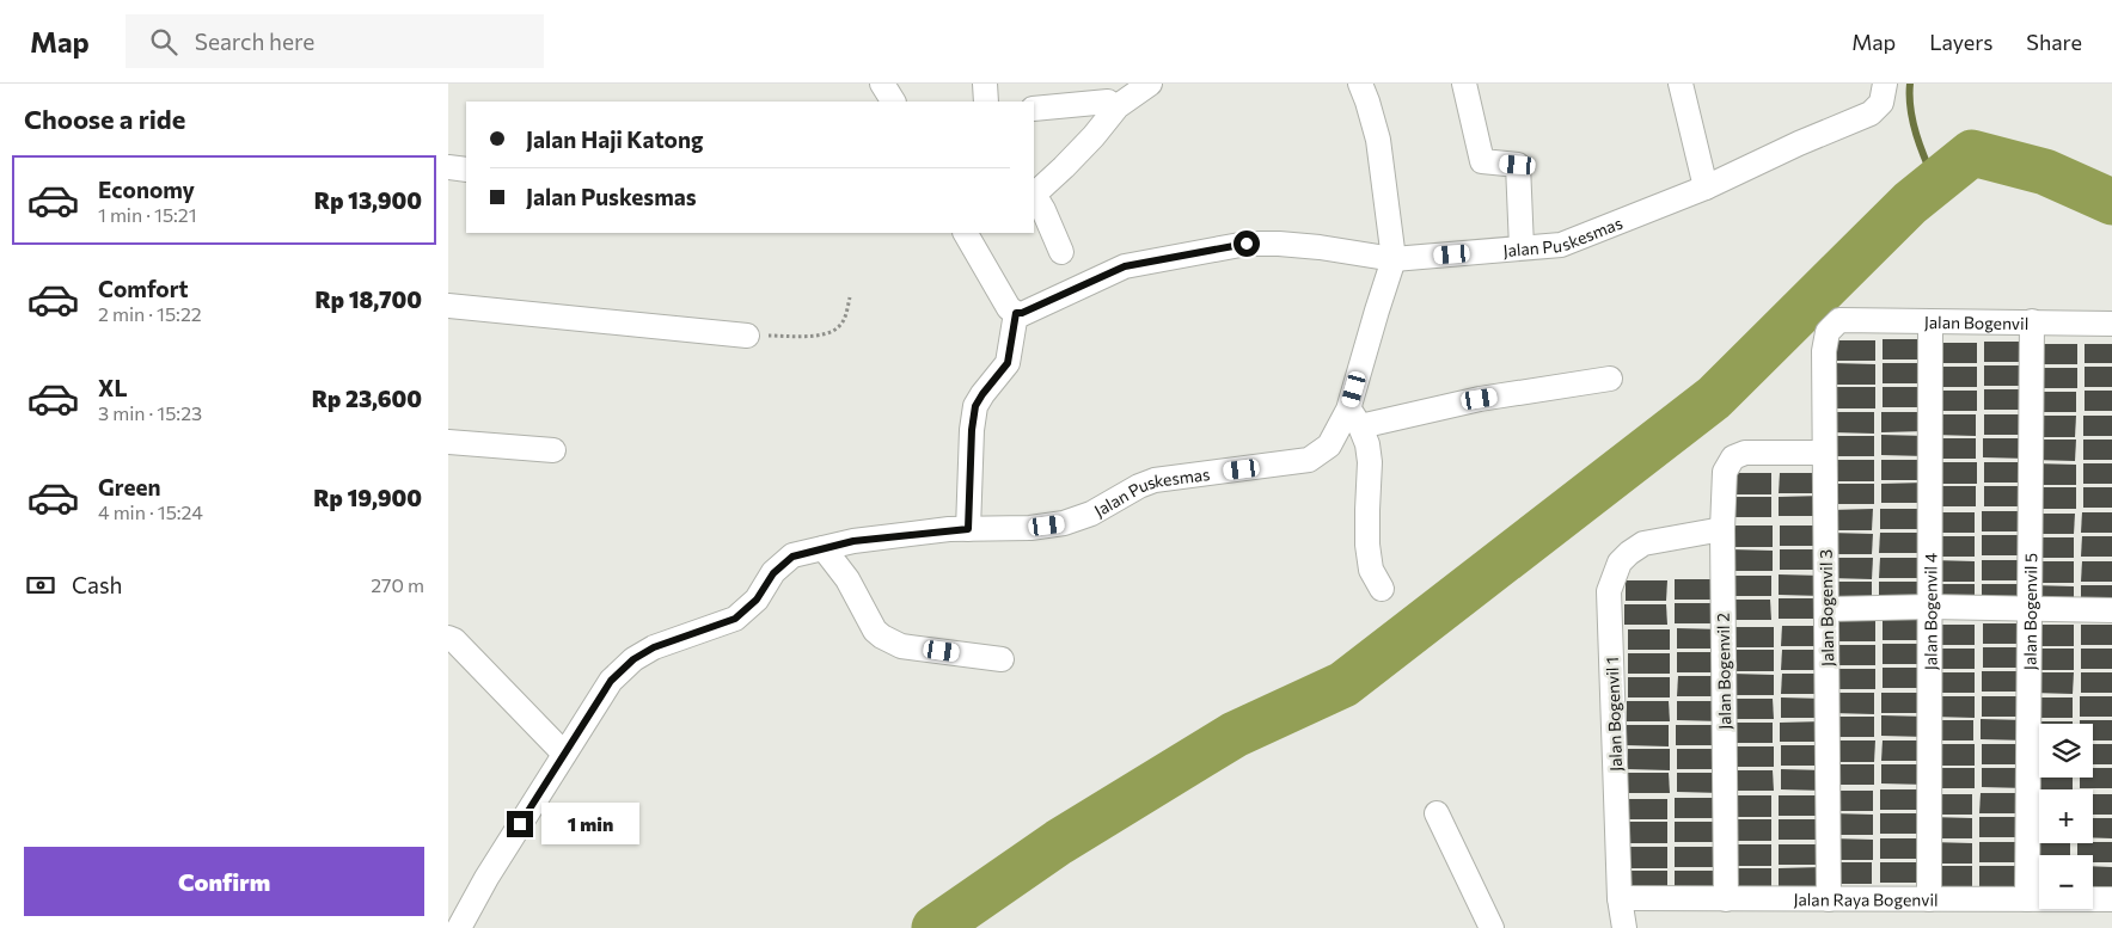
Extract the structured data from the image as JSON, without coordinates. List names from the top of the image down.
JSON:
{
  "streets": {
    "street": [
      "Jalan Puskesmas",
      "Jalan Bogenvil",
      "Jalan Bogenvil 3",
      "Jalan Bogenvil 4",
      "Jalan Bogenvil 5",
      "Jalan Bogenvil 2",
      "Jalan Bogenvil 1",
      "Jalan Raya Bogenvil"
    ]
  },
  "crossings": [
    ["Jalan Bogenvil", "Jalan Bogenvil 3"],
    ["Jalan Bogenvil", "Jalan Bogenvil 4"],
    ["Jalan Bogenvil", "Jalan Bogenvil 5"],
    ["Jalan Bogenvil 3", "Jalan Bogenvil 2"],
    ["Jalan Bogenvil 3", "Jalan Raya Bogenvil"],
    ["Jalan Bogenvil 4", "Jalan Raya Bogenvil"],
    ["Jalan Bogenvil 5", "Jalan Raya Bogenvil"],
    ["Jalan Bogenvil 2", "Jalan Bogenvil 1"],
    ["Jalan Bogenvil 2", "Jalan Raya Bogenvil"],
    ["Jalan Bogenvil 1", "Jalan Raya Bogenvil"]
  ],
  "page": {
    "header": "Map",
    "search": "Search here",
    "nav": ["Map", "Layers", "Share"],
    "heading": "Choose a ride",
    "banner": ["Jalan Haji Katong", "Jalan Puskesmas"],
    "list": [
      {
        "name": "Economy",
        "note": "1 min · 15:21",
        "value": "Rp 13,900"
      },
      {
        "name": "Comfort",
        "note": "2 min · 15:22",
        "value": "Rp 18,700"
      },
      {
        "name": "XL",
        "note": "3 min · 15:23",
        "value": "Rp 23,600"
      },
      {
        "name": "Green",
        "note": "4 min · 15:24",
        "value": "Rp 19,900"
      }
    ],
    "pay": ["Cash", "270 m"],
    "map_buttons": ["+", "−"],
    "bubble": "1 min",
    "buttons": "Confirm"
  }
}
